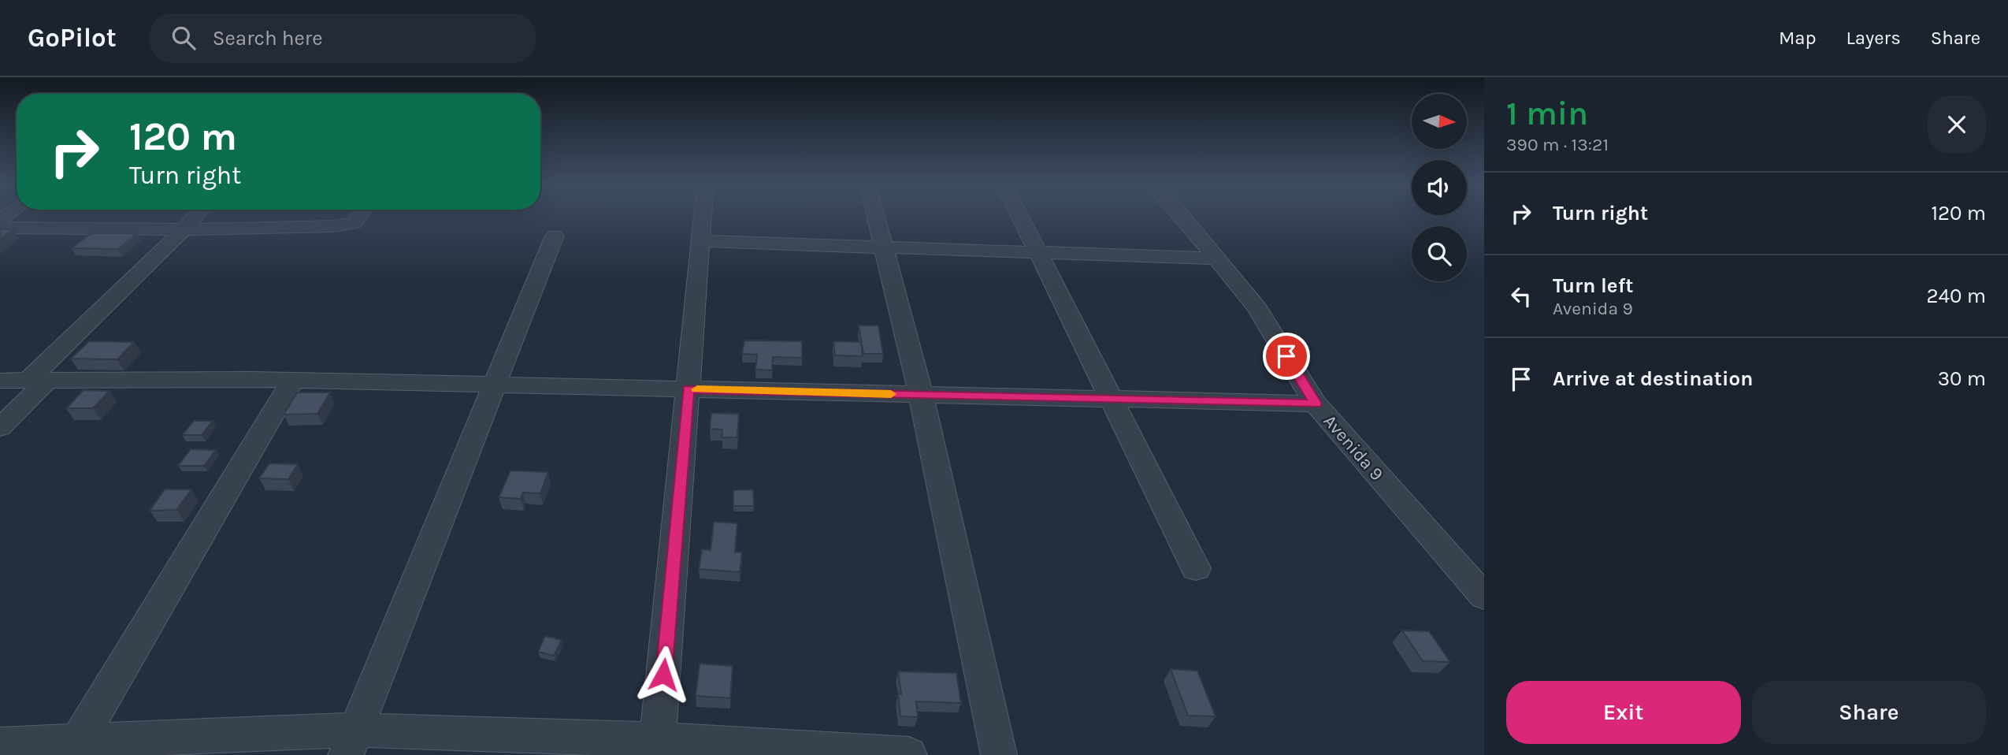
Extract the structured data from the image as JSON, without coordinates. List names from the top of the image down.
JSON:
{
  "streets": {
    "street": ["Avenida 9"]
  },
  "north": "right",
  "page": {
    "header": "GoPilot",
    "search": "Search here",
    "nav": ["Map", "Layers", "Share"],
    "heading": ["1 min", "390 m · 13:21"],
    "turn": ["120 m", "Turn right"],
    "list": [
      {
        "name": "Turn right",
        "value": "120 m"
      },
      {
        "name": "Turn left",
        "note": "Avenida 9",
        "value": "240 m"
      },
      {
        "name": "Arrive at destination",
        "value": "30 m"
      }
    ],
    "buttons": ["Exit", "Share"]
  }
}
